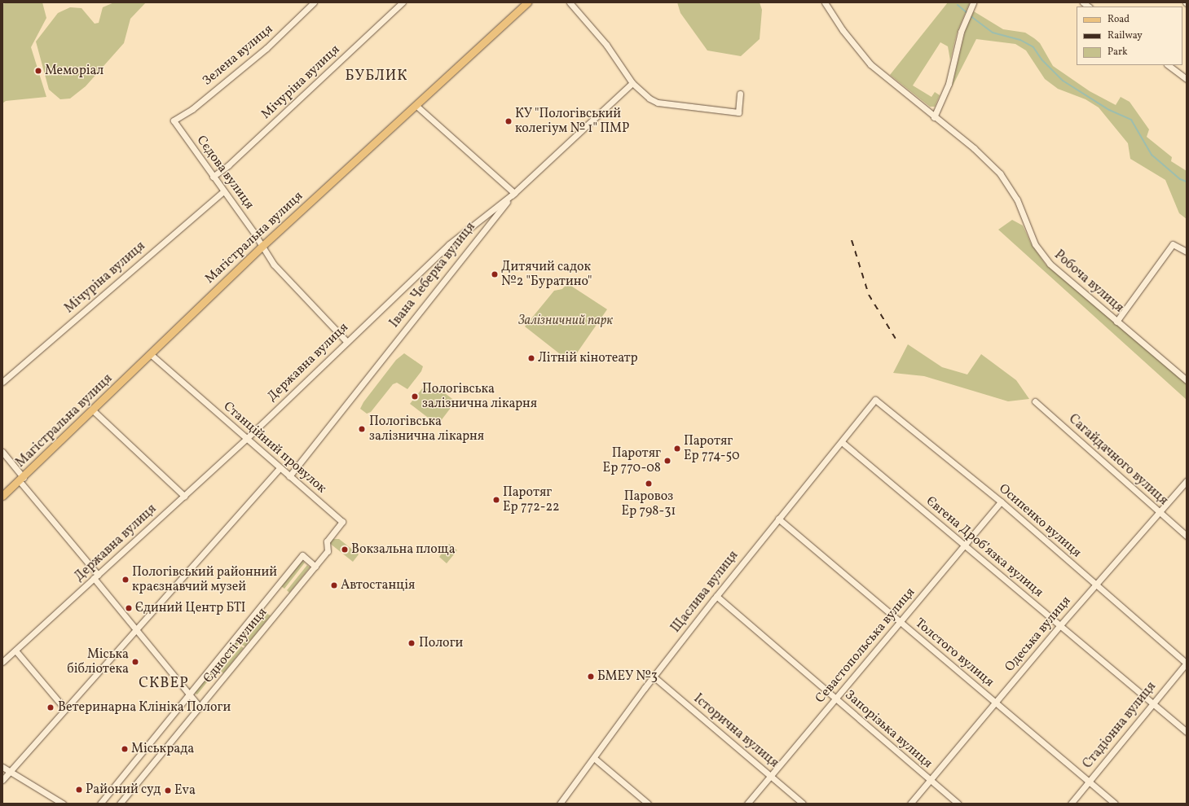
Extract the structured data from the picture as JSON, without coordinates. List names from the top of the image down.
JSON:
{
  "streets": {
    "main road": ["Магістральна вулиця"],
    "street": [
      "Зелена вулиця",
      "Мічуріна вулиця",
      "Сєдова вулиця",
      "Івана Чеберка вулиця",
      "Робоча вулиця",
      "Державна вулиця",
      "Станційний провулок",
      "Сагайдачного вулиця",
      "Осипенко вулиця",
      "Євгена Дроб’язка вулиця",
      "Щаслива вулиця",
      "Одеська вулиця",
      "Єдності вулиця",
      "Севастопольська вулиця",
      "Толстого вулиця",
      "Стадіонна вулиця",
      "Запорізька вулиця",
      "Історична вулиця"
    ]
  },
  "crossings": [
    ["Зелена вулиця", "Сєдова вулиця"],
    ["Мічуріна вулиця", "Сєдова вулиця"],
    ["Сєдова вулиця", "Магістральна вулиця"],
    ["Сєдова вулиця", "Державна вулиця"],
    ["Магістральна вулиця", "Станційний провулок"],
    ["Івана Чеберка вулиця", "Державна вулиця"],
    ["Івана Чеберка вулиця", "Станційний провулок"],
    ["Державна вулиця", "Станційний провулок"],
    ["Станційний провулок", "Єдності вулиця"],
    ["Сагайдачного вулиця", "Одеська вулиця"],
    ["Осипенко вулиця", "Щаслива вулиця"],
    ["Осипенко вулиця", "Одеська вулиця"],
    ["Осипенко вулиця", "Севастопольська вулиця"],
    ["Осипенко вулиця", "Стадіонна вулиця"],
    ["Євгена Дроб’язка вулиця", "Щаслива вулиця"],
    ["Євгена Дроб’язка вулиця", "Одеська вулиця"],
    ["Євгена Дроб’язка вулиця", "Севастопольська вулиця"],
    ["Євгена Дроб’язка вулиця", "Стадіонна вулиця"],
    ["Щаслива вулиця", "Толстого вулиця"],
    ["Щаслива вулиця", "Запорізька вулиця"],
    ["Щаслива вулиця", "Історична вулиця"],
    ["Одеська вулиця", "Толстого вулиця"],
    ["Одеська вулиця", "Запорізька вулиця"],
    ["Севастопольська вулиця", "Толстого вулиця"],
    ["Севастопольська вулиця", "Запорізька вулиця"],
    ["Севастопольська вулиця", "Історична вулиця"],
    ["Толстого вулиця", "Стадіонна вулиця"]
  ],
  "districts": ["БУБЛИК", "СКВЕР"],
  "parks": ["Залізничний парк"],
  "places": [
    "Меморіал",
    "КУ \"Пологівський колегіум № 1\" ПМР",
    "Дитячий садок №2 \"Буратино\"",
    "Літній кінотеатр",
    "Пологівська залізнична лікарня",
    "Пологiвська залiзнична лiкарня",
    "Паротяг Ер 774-50",
    "Паротяг Ер 770-08",
    "Паровоз Ер 798-31",
    "Паротяг Ер 772-22",
    "Вокзальна площа",
    "Пологівський районний краєзнавчий музей",
    "Автостанція",
    "Єдиний Центр БТІ",
    "Пологи",
    "Міська бібліотека",
    "БМЕУ №3",
    "Ветеринарна Клініка Пологи",
    "Міськрада",
    "Районий суд",
    "Eva"
  ],
  "legend": ["Road", "Railway", "Park"]
}
